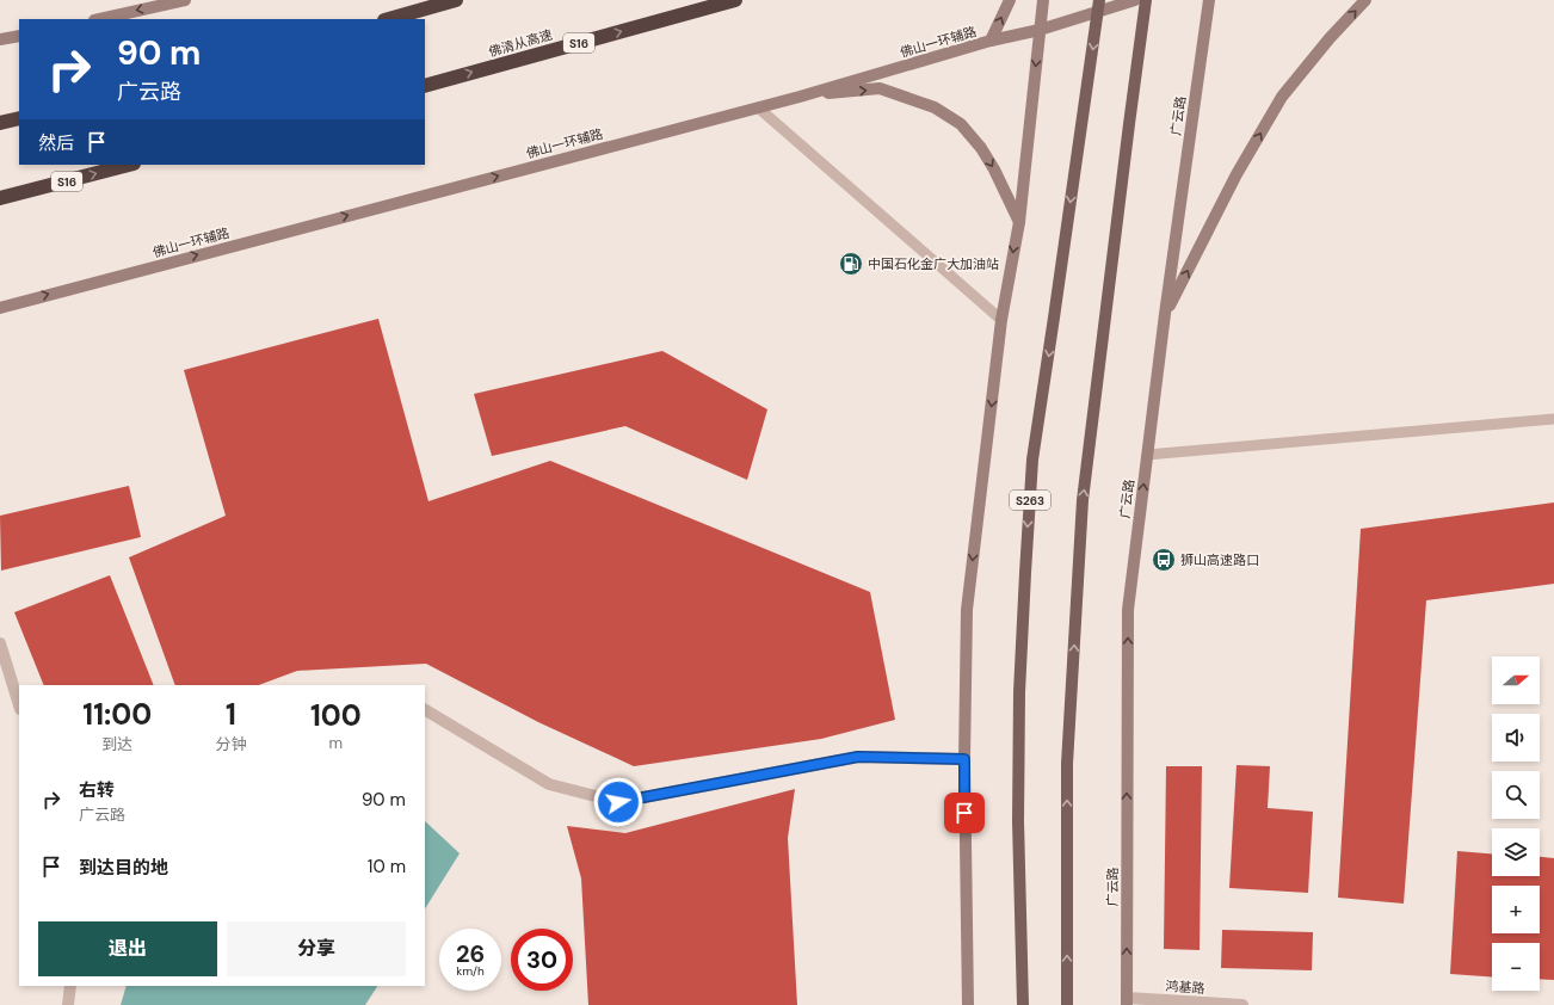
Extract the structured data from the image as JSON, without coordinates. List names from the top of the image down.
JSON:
{
  "streets": {
    "highway": ["佛清从高速", "S16"],
    "main road": ["佛山一环辅路", "广云路", "S263"],
    "street": ["鸿基路"]
  },
  "crossings": [
    ["广云路", "鸿基路"]
  ],
  "one_way": ["佛山一环辅路", "佛清从高速"],
  "places": {
    "fuel station": ["中国石化金广大加油站"],
    "bus stop": ["狮山高速路口"]
  },
  "north": "right",
  "page": {
    "turn": ["90 m", "广云路"],
    "then": "然后",
    "map_buttons": ["+", "−"],
    "eta": [
      "11:00",
      "到达",
      "1",
      "分钟",
      "100",
      "m"
    ],
    "list": [
      {
        "name": "右转",
        "note": "广云路",
        "value": "90 m"
      },
      {
        "name": "到达目的地",
        "value": "10 m"
      }
    ],
    "buttons": ["退出", "分享"],
    "speed": "26 km/h",
    "limit": "30"
  }
}
